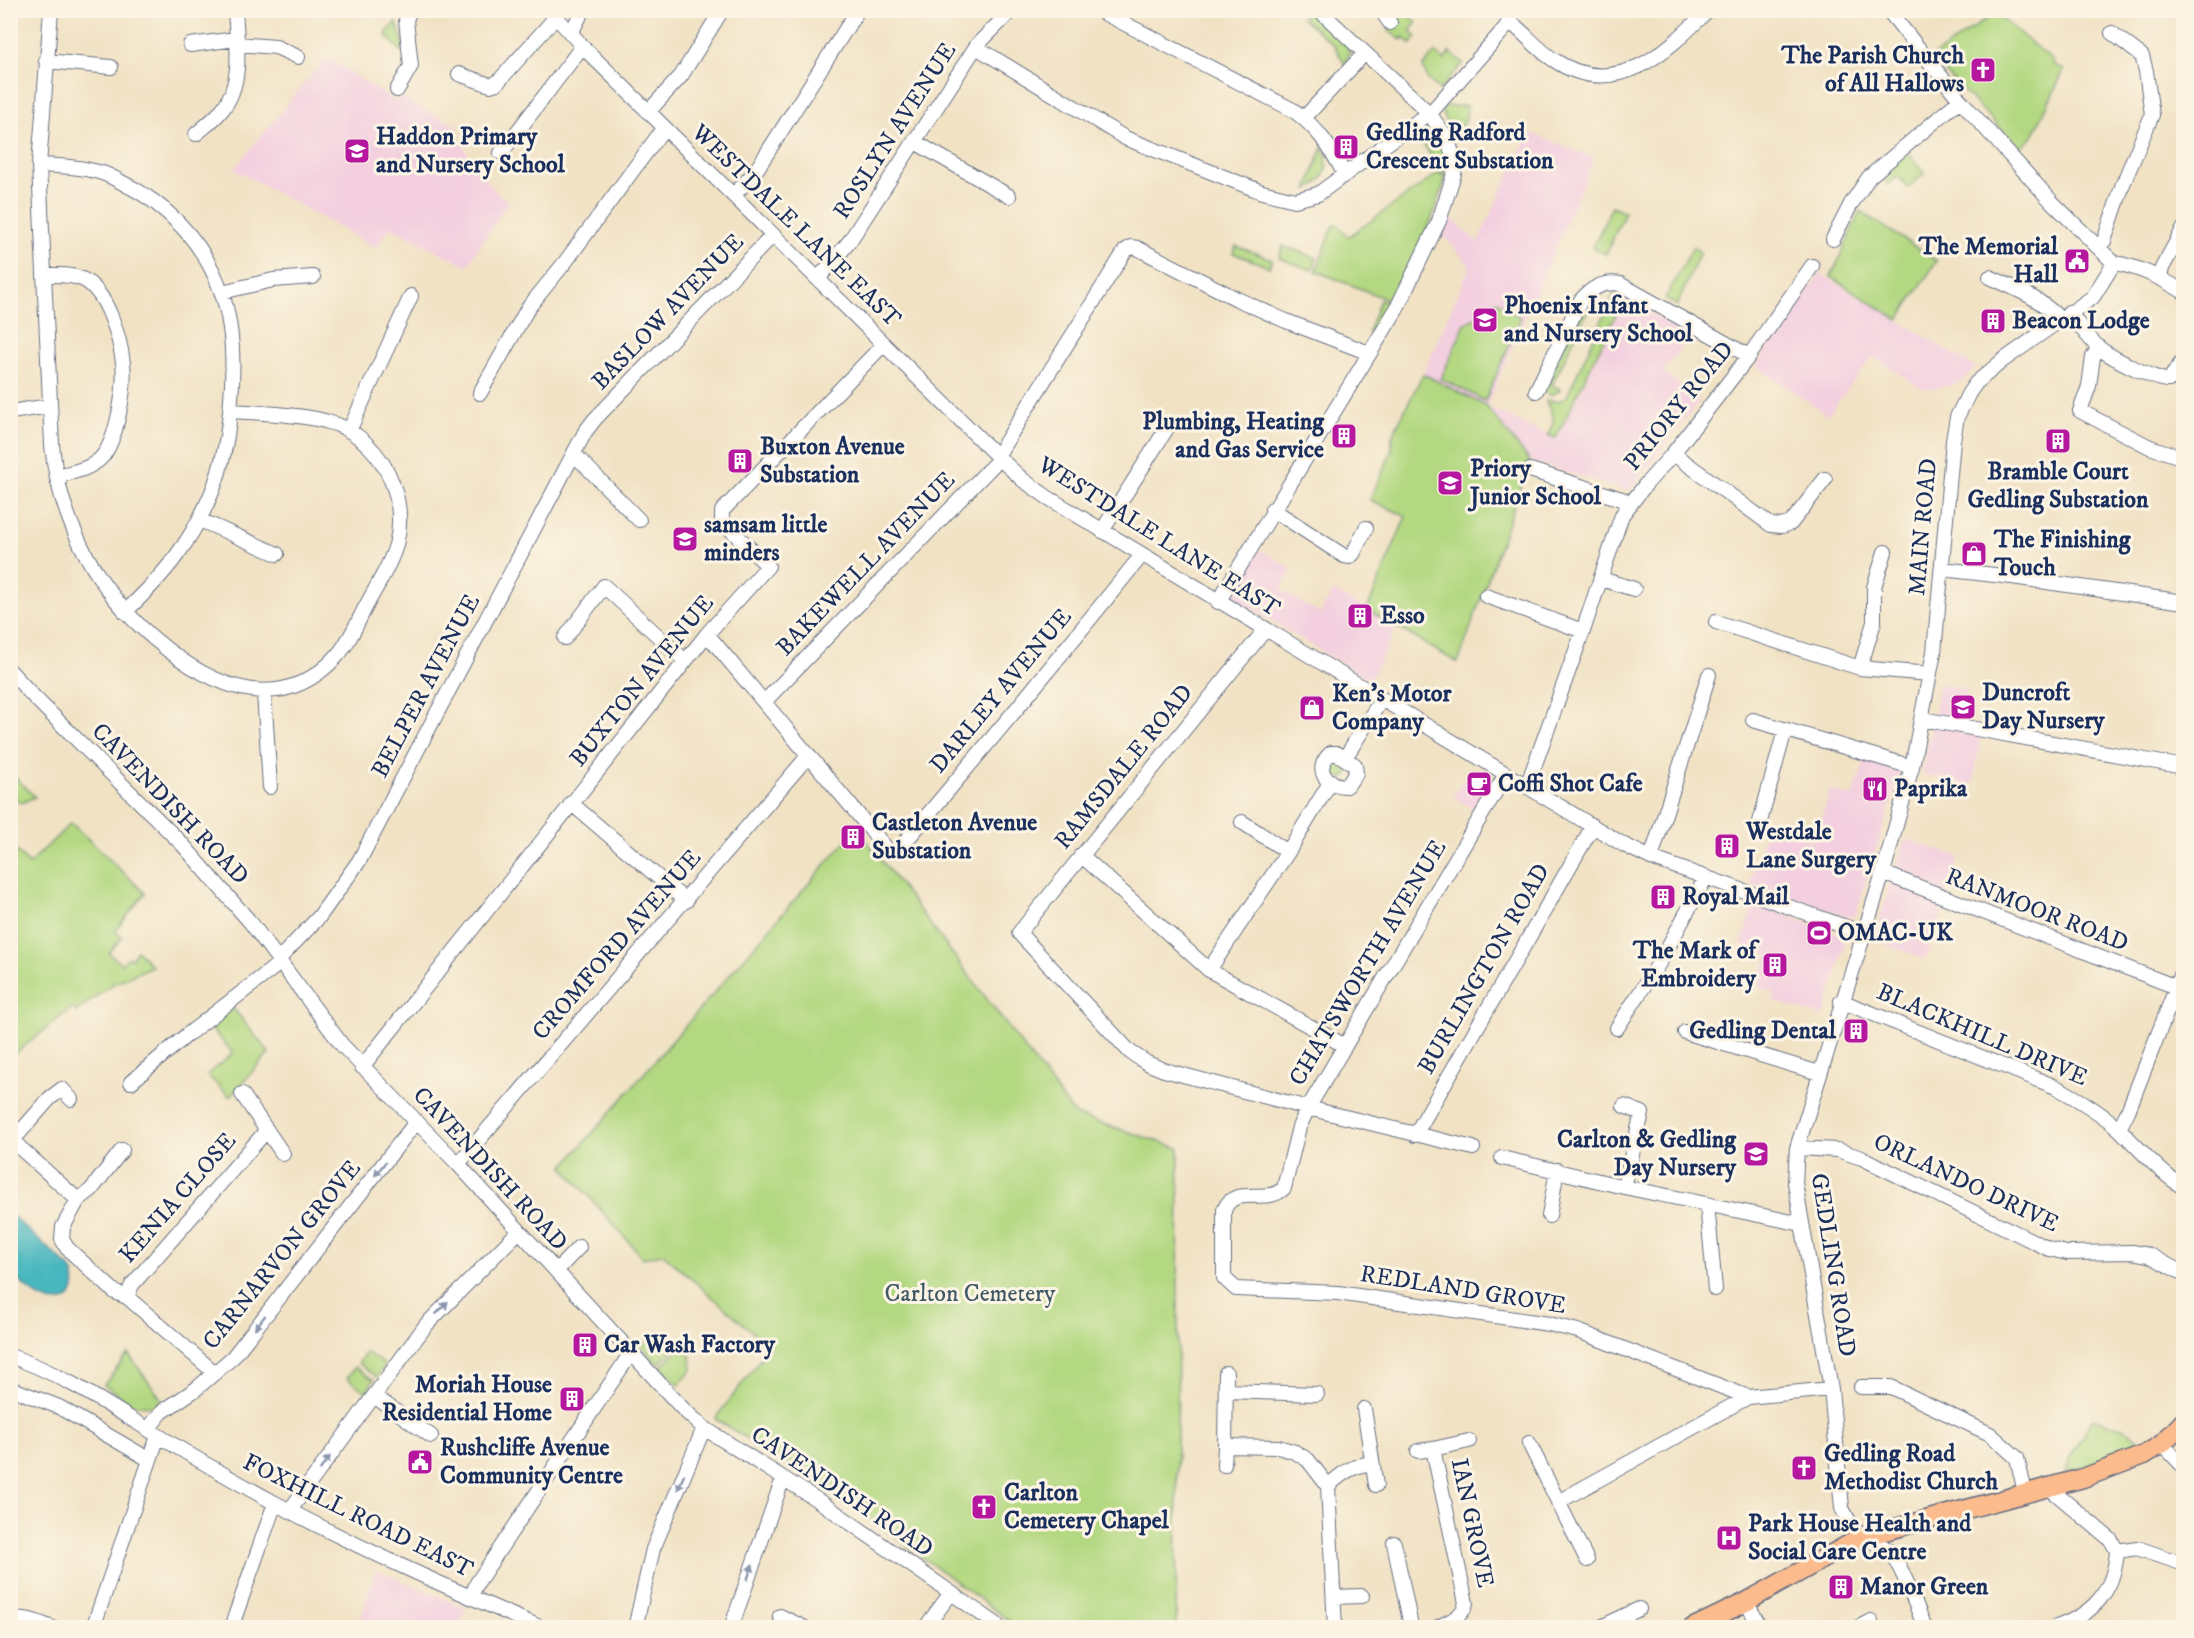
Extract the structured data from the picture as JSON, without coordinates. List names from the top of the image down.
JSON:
{
  "streets": {
    "street": [
      "ROSLYN AVENUE",
      "WESTDALE LANE EAST",
      "BASLOW AVENUE",
      "PRIORY ROAD",
      "MAIN ROAD",
      "BAKEWELL AVENUE",
      "BUXTON AVENUE",
      "BELPER AVENUE",
      "DARLEY AVENUE",
      "RAMSDALE ROAD",
      "CAVENDISH ROAD",
      "RANMOOR ROAD",
      "CROMFORD AVENUE",
      "CHATSWORTH AVENUE",
      "BURLINGTON ROAD",
      "BLACKHILL DRIVE",
      "ORLANDO DRIVE",
      "KENIA CLOSE",
      "CARNARVON GROVE",
      "GEDLING ROAD",
      "REDLAND GROVE",
      "FOXHILL ROAD EAST",
      "IAN GROVE"
    ]
  },
  "crossings": [
    ["ROSLYN AVENUE", "WESTDALE LANE EAST"],
    ["WESTDALE LANE EAST", "BASLOW AVENUE"],
    ["WESTDALE LANE EAST", "PRIORY ROAD"],
    ["WESTDALE LANE EAST", "MAIN ROAD"],
    ["WESTDALE LANE EAST", "BAKEWELL AVENUE"],
    ["WESTDALE LANE EAST", "BUXTON AVENUE"],
    ["WESTDALE LANE EAST", "DARLEY AVENUE"],
    ["WESTDALE LANE EAST", "RAMSDALE ROAD"],
    ["WESTDALE LANE EAST", "CHATSWORTH AVENUE"],
    ["WESTDALE LANE EAST", "BURLINGTON ROAD"],
    ["WESTDALE LANE EAST", "GEDLING ROAD"],
    ["BASLOW AVENUE", "BELPER AVENUE"],
    ["MAIN ROAD", "RANMOOR ROAD"],
    ["MAIN ROAD", "GEDLING ROAD"],
    ["BUXTON AVENUE", "CAVENDISH ROAD"],
    ["BELPER AVENUE", "CAVENDISH ROAD"],
    ["DARLEY AVENUE", "CROMFORD AVENUE"],
    ["RAMSDALE ROAD", "CHATSWORTH AVENUE"],
    ["CAVENDISH ROAD", "CROMFORD AVENUE"],
    ["CAVENDISH ROAD", "CARNARVON GROVE"],
    ["CHATSWORTH AVENUE", "REDLAND GROVE"],
    ["BLACKHILL DRIVE", "GEDLING ROAD"],
    ["ORLANDO DRIVE", "GEDLING ROAD"],
    ["CARNARVON GROVE", "FOXHILL ROAD EAST"],
    ["GEDLING ROAD", "REDLAND GROVE"]
  ],
  "one_way": ["CARNARVON GROVE"],
  "parks": ["Carlton Cemetery"],
  "places": {
    "church": ["The Parish Church of All Hallows", "Gedling Road Methodist Church", "Carlton Cemetery Chapel"],
    "building": [
      "Gedling Radford Crescent Substation",
      "Beacon Lodge",
      "Plumbing, Heating and Gas Service",
      "Bramble Court Gedling Substation",
      "Buxton Avenue Substation",
      "Esso",
      "Castleton Avenue Substation",
      "Westdale Lane Surgery",
      "Royal Mail",
      "The Mark of Embroidery",
      "Gedling Dental",
      "Car Wash Factory",
      "Moriah House Residential Home",
      "Manor Green"
    ],
    "school or university": [
      "Haddon Primary and Nursery School",
      "Phoenix Infant and Nursery School",
      "Priory Junior School",
      "samsam little minders",
      "Duncroft Day Nursery",
      "Carlton & Gedling Day Nursery"
    ],
    "public building": ["The Memorial Hall", "Rushcliffe Avenue Community Centre"],
    "shop": ["The Finishing Touch", "Ken's Motor Company"],
    "cafe": ["Coffi Shot Cafe"],
    "restaurant": ["Paprika"],
    "sports": ["OMAC-UK"],
    "hospital": ["Park House Health and Social Care Centre"]
  }
}
